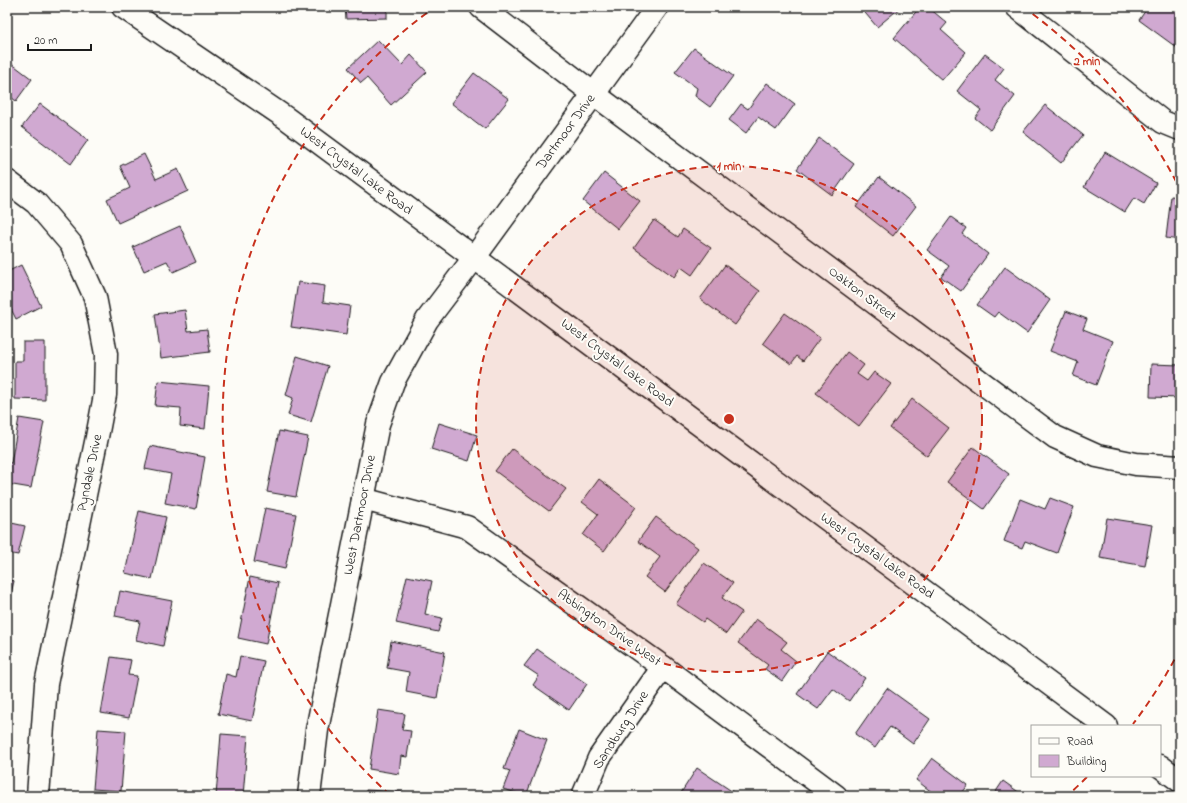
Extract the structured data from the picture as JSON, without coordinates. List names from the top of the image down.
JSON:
{
  "streets": {
    "street": [
      "Dartmoor Drive",
      "West Crystal Lake Road",
      "Oakton Street",
      "Pyndale Drive",
      "West Dartmoor Drive",
      "Abbington Drive West",
      "Sandburg Drive"
    ]
  },
  "crossings": [
    ["Dartmoor Drive", "West Crystal Lake Road"],
    ["Dartmoor Drive", "Oakton Street"],
    ["Dartmoor Drive", "West Dartmoor Drive"],
    ["West Crystal Lake Road", "West Dartmoor Drive"],
    ["West Dartmoor Drive", "Abbington Drive West"],
    ["Abbington Drive West", "Sandburg Drive"]
  ],
  "legend": ["Road", "Building"],
  "scale_bar": "20 m",
  "rings": ["2 min", "1 min"]
}
